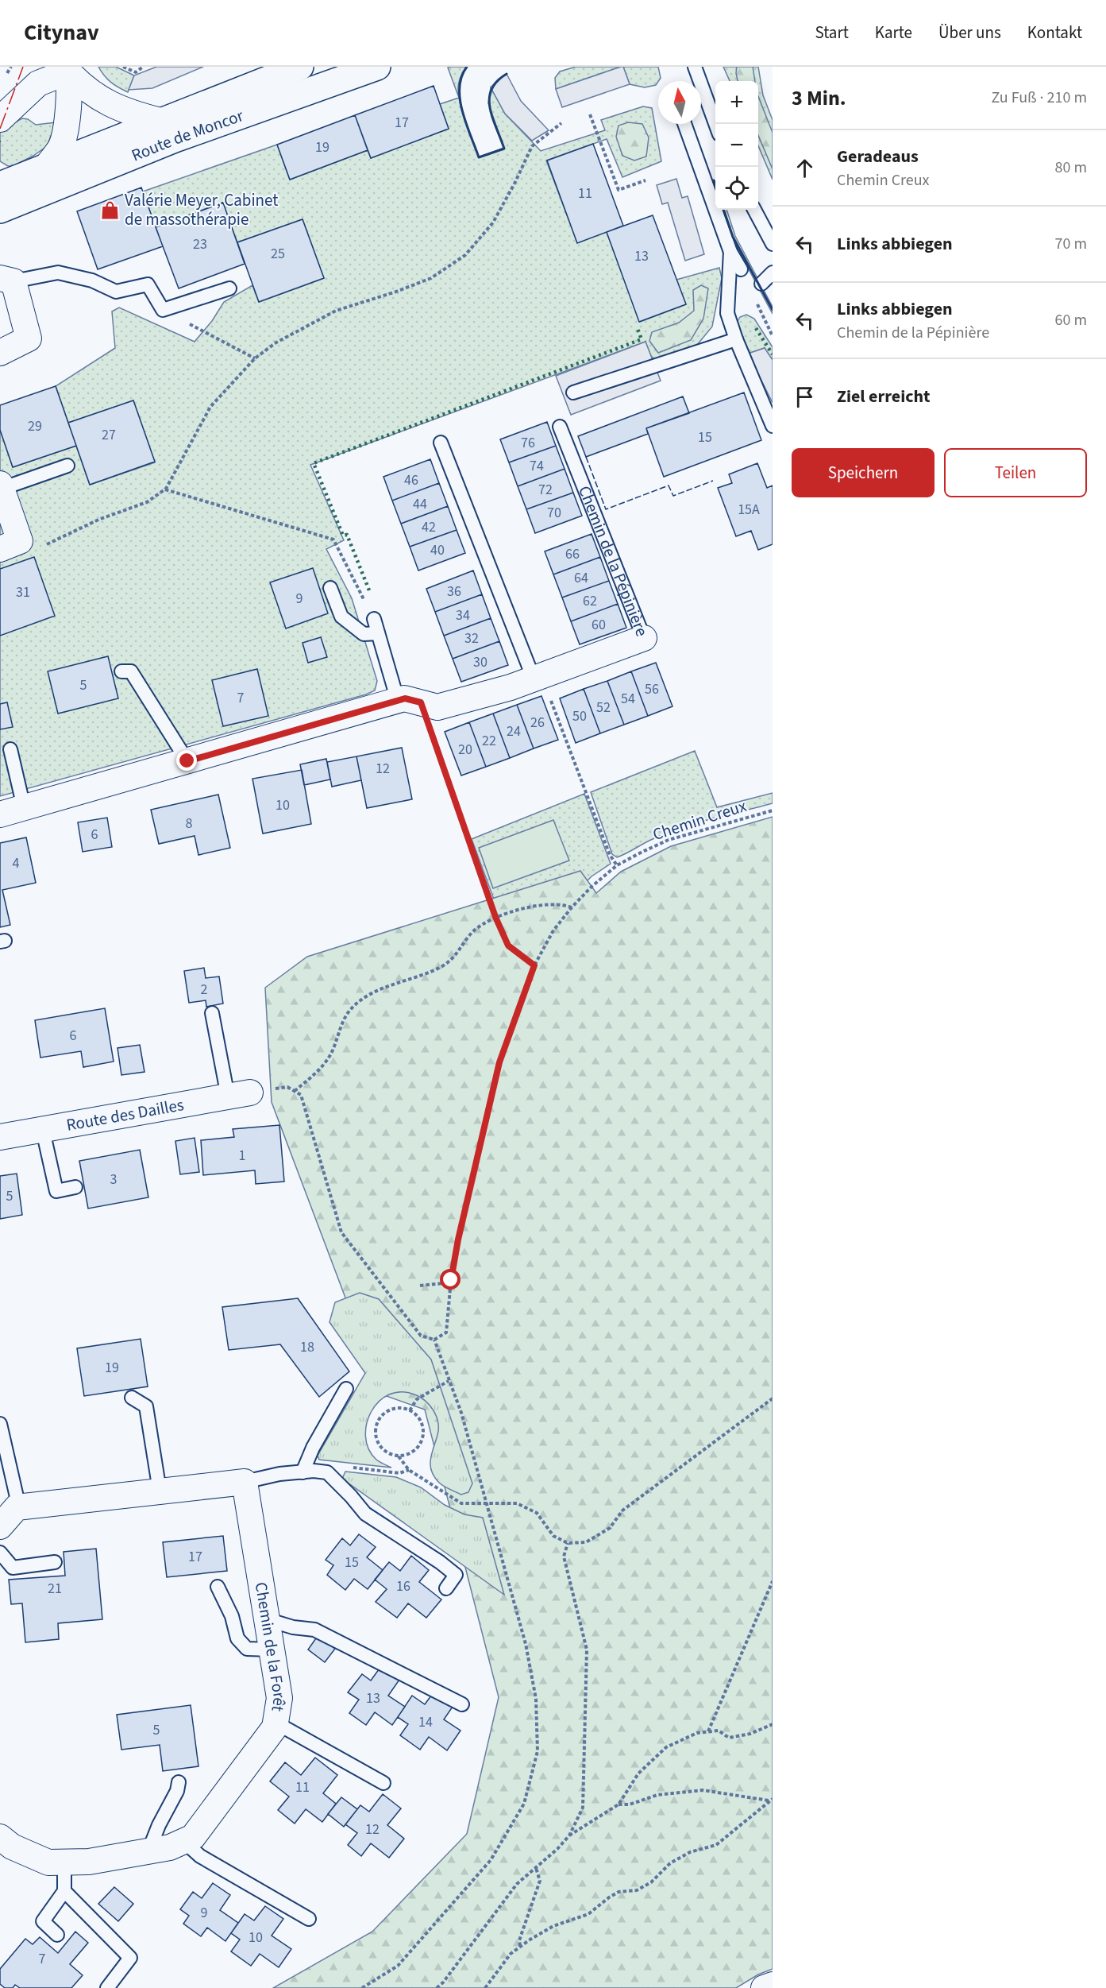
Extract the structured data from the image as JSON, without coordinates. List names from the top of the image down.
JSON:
{
  "streets": {
    "main road": ["Route de Moncor"],
    "street": ["Chemin de la Pépinière", "Route des Dailles", "Chemin de la Forêt"],
    "path": ["Chemin Creux"]
  },
  "places": {
    "shop": ["Valérie Meyer, Cabinet de massothérapie"]
  },
  "house_numbers": [
    "17",
    "19",
    "11",
    "23",
    "25",
    "13",
    "29",
    "27",
    "15",
    "76",
    "74",
    "46",
    "72",
    "44",
    "15A",
    "70",
    "42",
    "40",
    "66",
    "64",
    "36",
    "31",
    "9",
    "62",
    "34",
    "60",
    "32",
    "30",
    "5",
    "56",
    "7",
    "54",
    "52",
    "50",
    "26",
    "24",
    "22",
    "20",
    "12",
    "10",
    "8",
    "6",
    "4",
    "2",
    "6",
    "1",
    "3",
    "5",
    "18",
    "19",
    "17",
    "15",
    "16",
    "21",
    "13",
    "14",
    "5",
    "11",
    "12",
    "9",
    "10",
    "7"
  ],
  "north": "top",
  "page": {
    "header": "Citynav",
    "nav": [
      "Start",
      "Karte",
      "Über uns",
      "Kontakt"
    ],
    "heading": ["3 Min.", "Zu Fuß · 210 m"],
    "map_buttons": ["+", "−"],
    "list": [
      ["Geradeaus", "Chemin Creux", "80 m"],
      ["Links abbiegen", "70 m"],
      ["Links abbiegen", "Chemin de la Pépinière", "60 m"],
      "Ziel erreicht"
    ],
    "buttons": ["Speichern", "Teilen"]
  }
}
